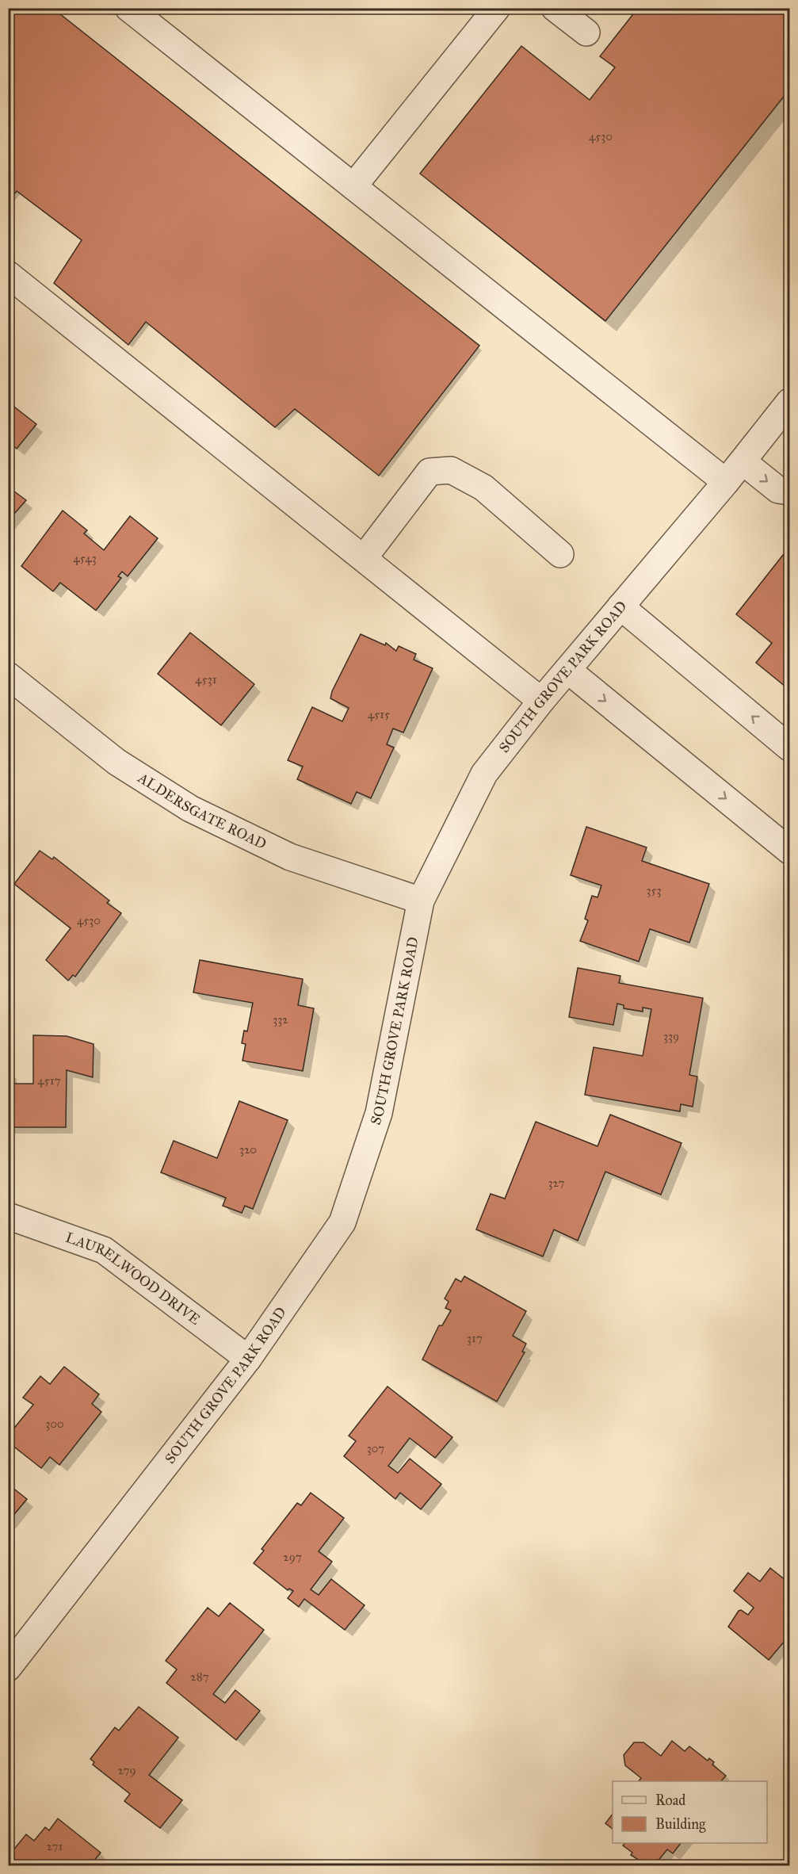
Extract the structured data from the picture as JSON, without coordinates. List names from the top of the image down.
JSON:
{
  "streets": {
    "street": ["SOUTH GROVE PARK ROAD", "ALDERSGATE ROAD", "LAURELWOOD DRIVE"]
  },
  "crossings": [
    ["SOUTH GROVE PARK ROAD", "ALDERSGATE ROAD"],
    ["SOUTH GROVE PARK ROAD", "LAURELWOOD DRIVE"]
  ],
  "house_numbers": [
    "4530",
    "4543",
    "4531",
    "4515",
    "353",
    "4530",
    "332",
    "339",
    "4517",
    "320",
    "327",
    "317",
    "300",
    "307",
    "297",
    "287",
    "279",
    "271"
  ],
  "legend": ["Road", "Building"]
}
